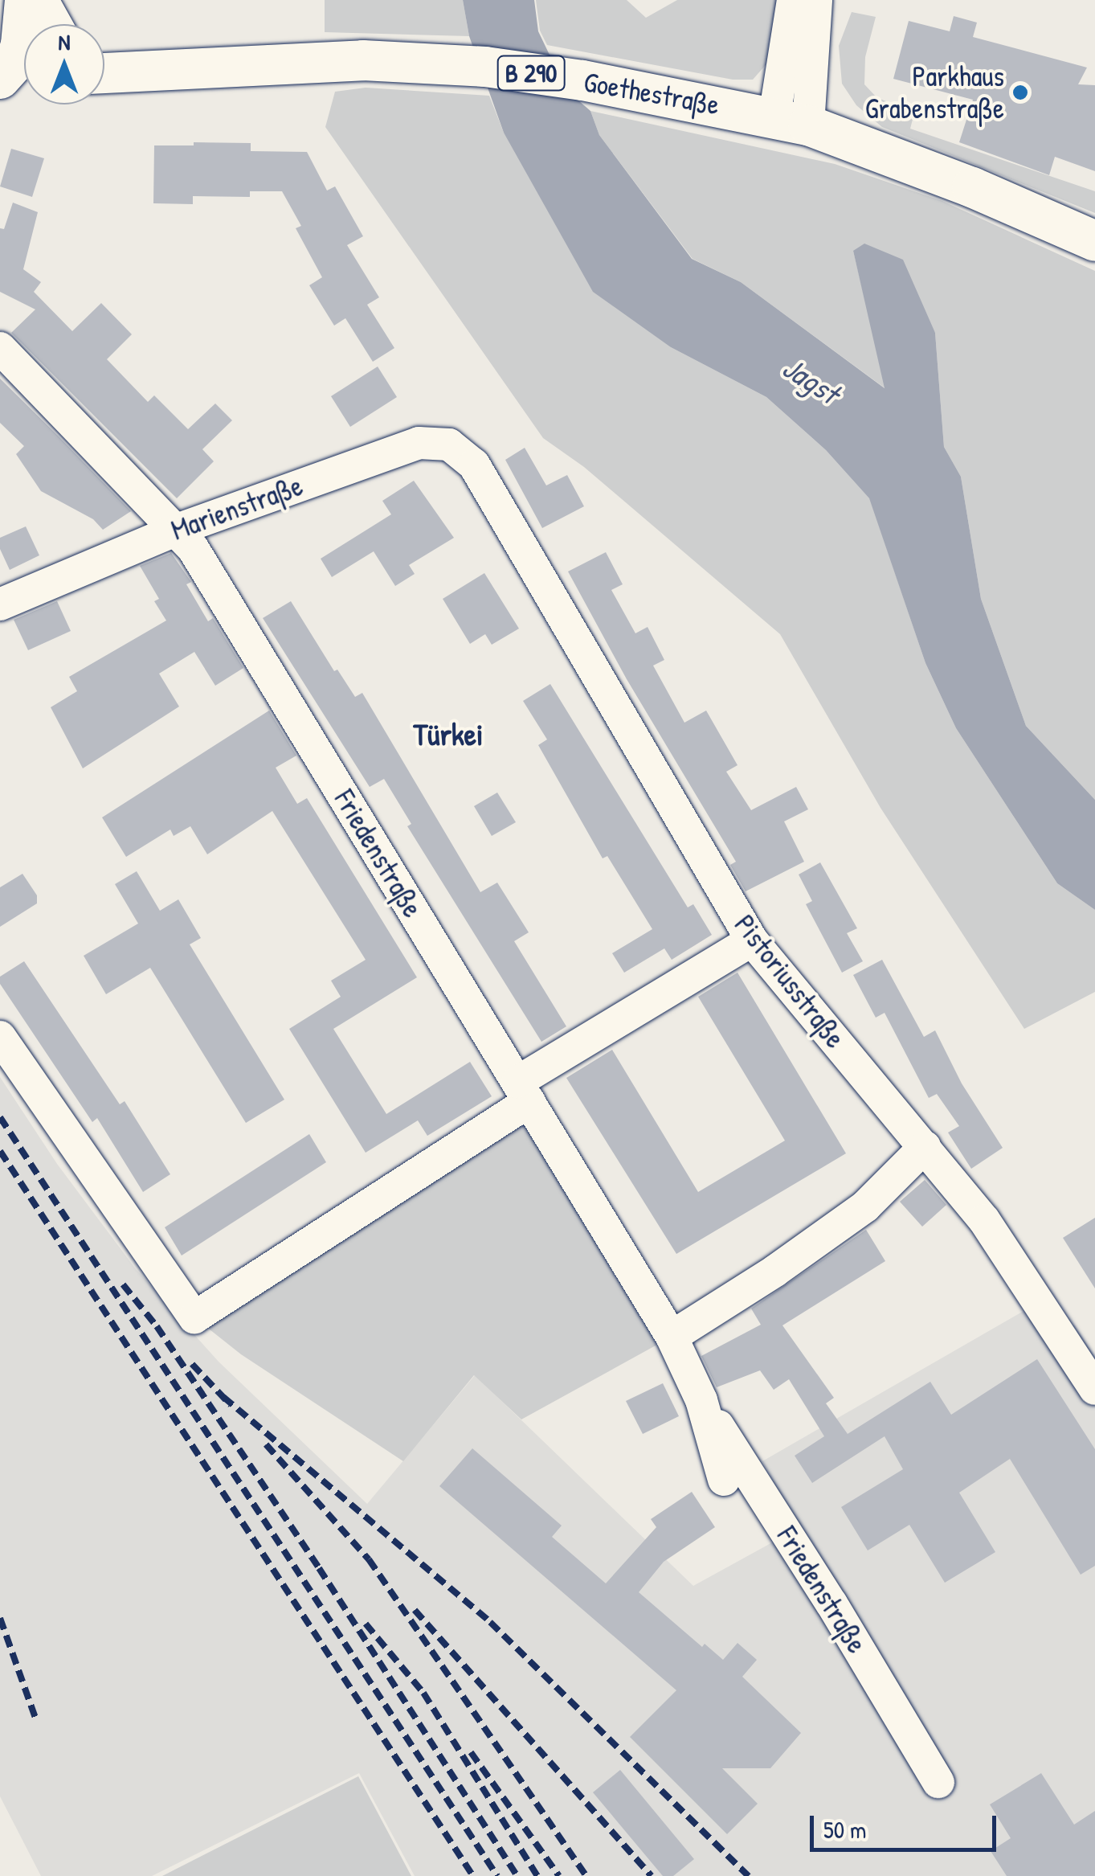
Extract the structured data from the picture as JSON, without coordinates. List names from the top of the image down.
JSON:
{
  "streets": {
    "main road": ["B 290", "Goethestraße"],
    "street": ["Marienstraße", "Friedenstraße", "Pistoriusstraße"]
  },
  "crossings": [
    ["Marienstraße", "Friedenstraße"],
    ["Marienstraße", "Pistoriusstraße"]
  ],
  "districts": ["Türkei"],
  "water": ["Jagst"],
  "places": ["Parkhaus Grabenstraße"],
  "scale_bar": "50 m",
  "north": "top"
}
